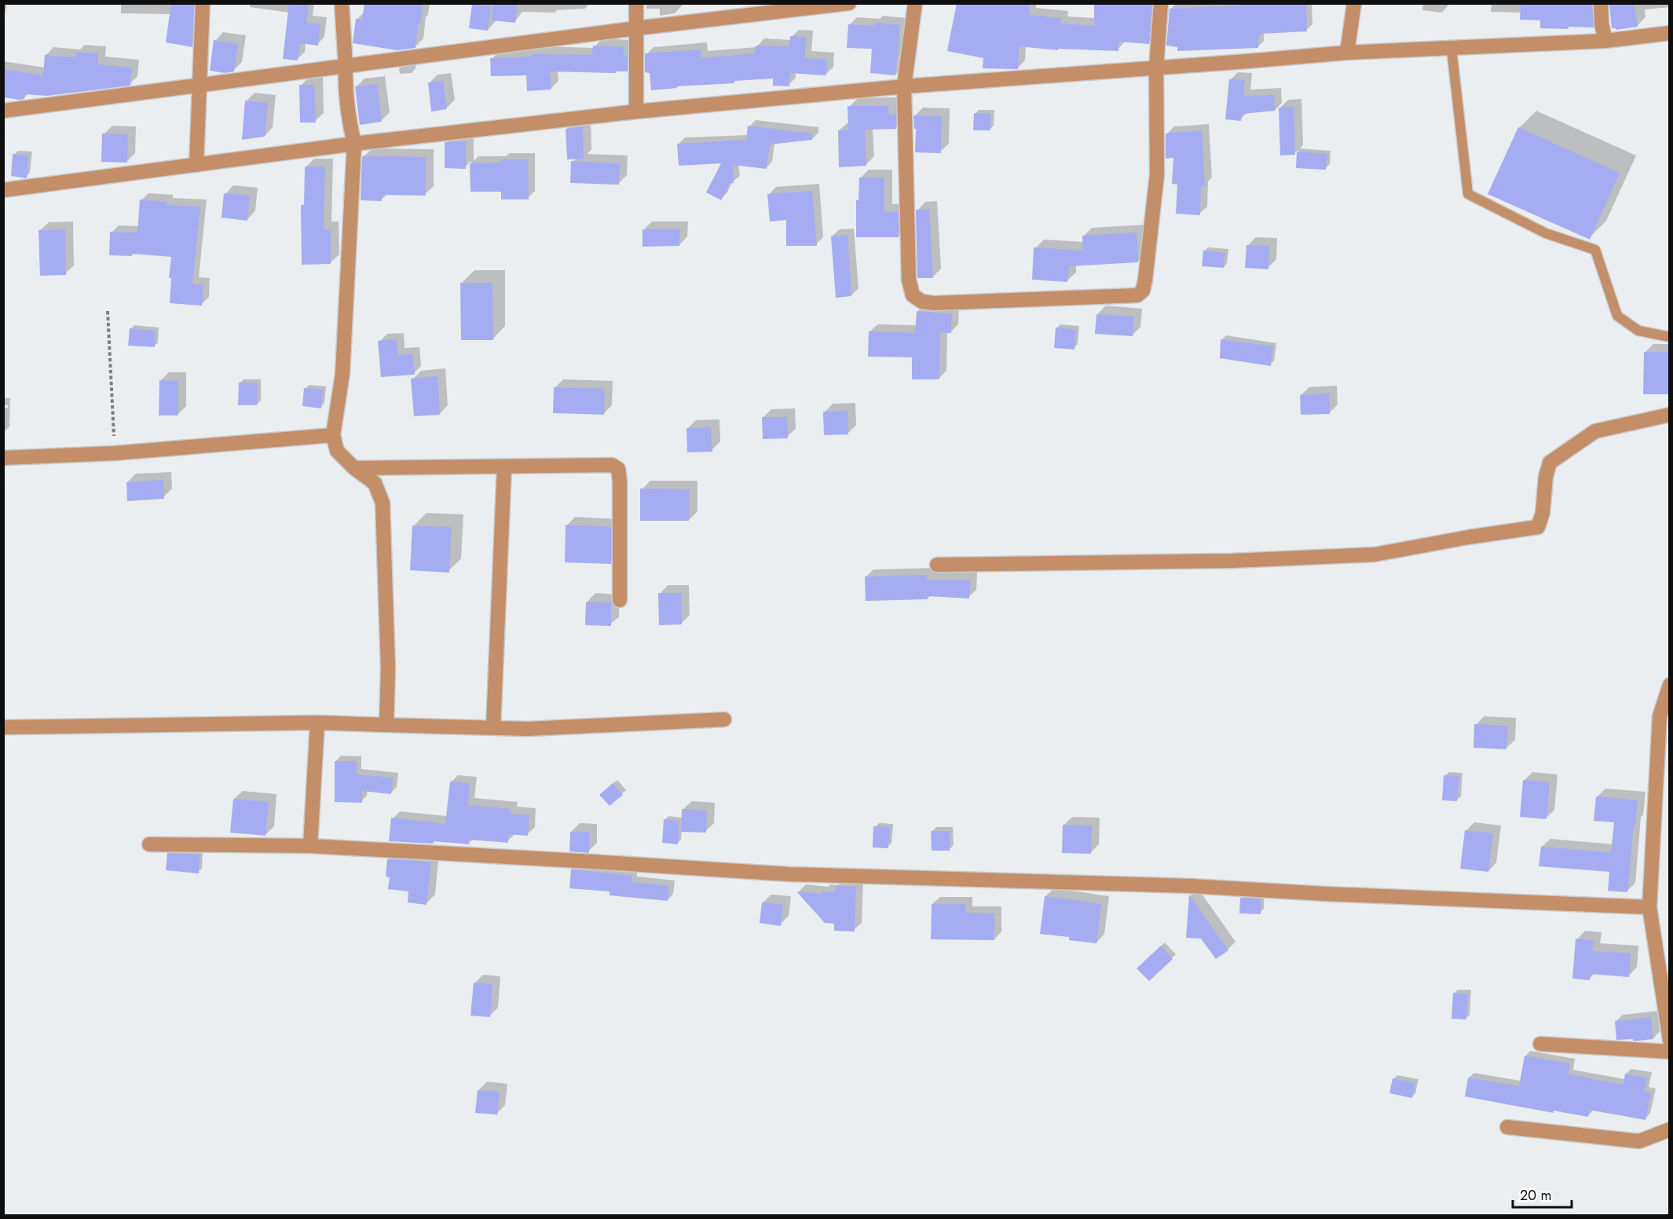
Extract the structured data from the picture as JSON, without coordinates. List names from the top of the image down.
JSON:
{
  "scale_bar": "20 m"
}
